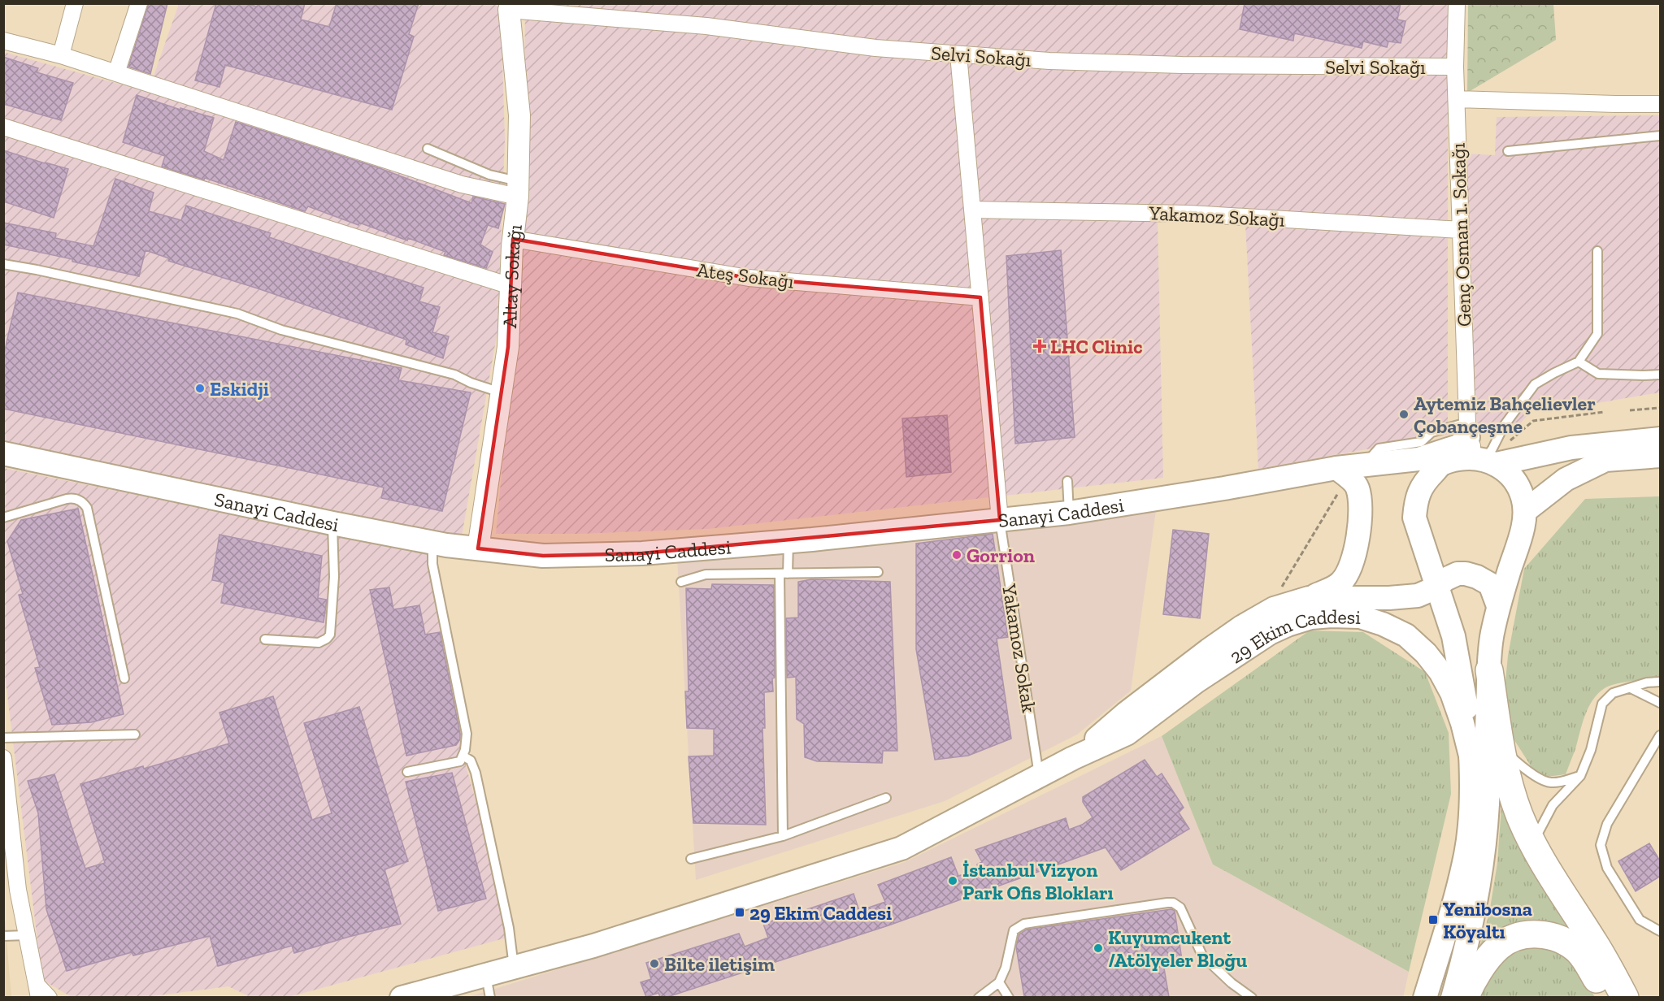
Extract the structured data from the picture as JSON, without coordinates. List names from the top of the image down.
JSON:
{
  "streets": {
    "main road": ["Sanayi Caddesi", "29 Ekim Caddesi"],
    "street": [
      "Selvi Sokağı",
      "Yakamoz Sokağı",
      "Genç Osman 1. Sokağı",
      "Ateş Sokağı",
      "Altay Sokağı"
    ],
    "lane": ["Yakamoz Sokak"]
  },
  "crossings": [
    ["Selvi Sokağı", "Genç Osman 1. Sokağı"],
    ["Selvi Sokağı", "Altay Sokağı"],
    ["Yakamoz Sokağı", "Genç Osman 1. Sokağı"],
    ["Genç Osman 1. Sokağı", "Sanayi Caddesi"],
    ["Ateş Sokağı", "Altay Sokağı"],
    ["Altay Sokağı", "Sanayi Caddesi"],
    ["Sanayi Caddesi", "Yakamoz Sokak"],
    ["29 Ekim Caddesi", "Yakamoz Sokak"]
  ],
  "places": {
    "health": ["LHC Clinic"],
    "other": [
      "Eskidji",
      "Aytemiz Bahçelievler Çobançeşme",
      "Gorrion",
      "İstanbul Vizyon Park Ofis Blokları",
      "Kuyumcukent /Atölyeler Bloğu",
      "Bilte iletişim"
    ],
    "transit": ["29 Ekim Caddesi", "Yenibosna Köyaltı"]
  }
}
